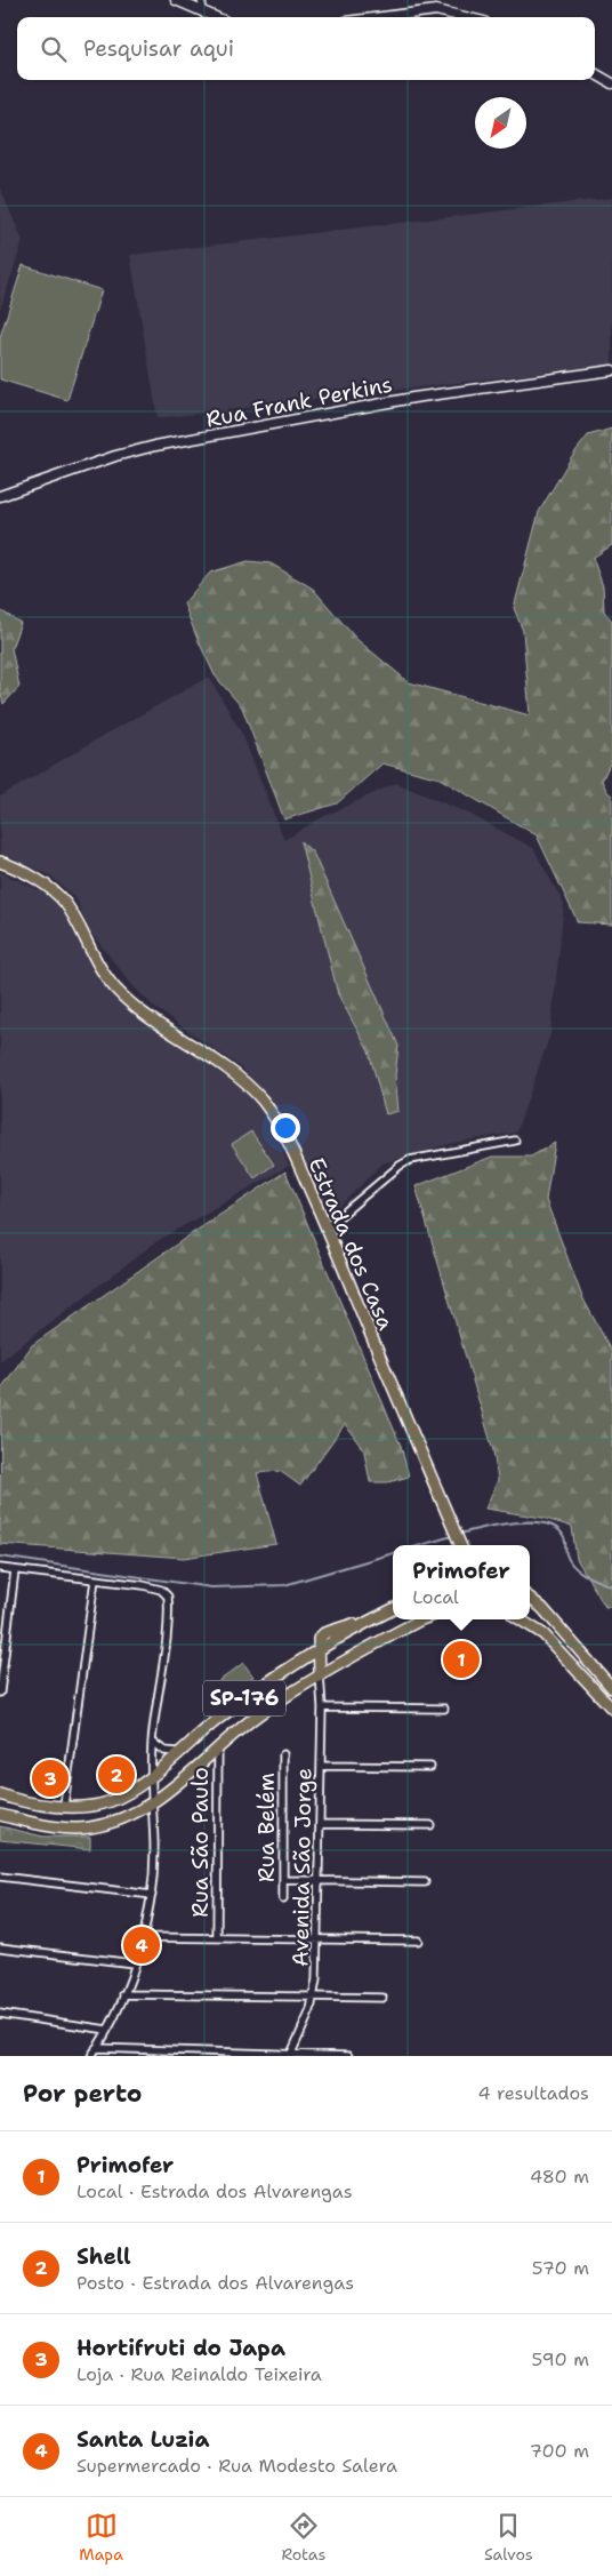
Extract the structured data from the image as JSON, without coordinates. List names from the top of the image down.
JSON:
{
  "streets": {
    "main road": ["Estrada dos Casa", "SP-176"],
    "street": [
      "Rua Frank Perkins",
      "Rua Belém",
      "Rua São Paulo",
      "Avenida São Jorge"
    ]
  },
  "crossings": [
    ["SP-176", "Rua São Paulo"],
    ["SP-176", "Avenida São Jorge"]
  ],
  "north": "bottom left",
  "page": {
    "search": "Pesquisar aqui",
    "popup": ["Primofer", "Local"],
    "pins": [
      "1",
      "2",
      "3",
      "4"
    ],
    "heading": ["Por perto", "4 resultados"],
    "list": [
      {
        "mark": "1",
        "name": "Primofer",
        "note": "Local · Estrada dos Alvarengas",
        "value": "480 m"
      },
      {
        "mark": "2",
        "name": "Shell",
        "note": "Posto · Estrada dos Alvarengas",
        "value": "570 m"
      },
      {
        "mark": "3",
        "name": "Hortifruti do Japa",
        "note": "Loja · Rua Reinaldo Teixeira",
        "value": "590 m"
      },
      {
        "mark": "4",
        "name": "Santa Luzia",
        "note": "Supermercado · Rua Modesto Salera",
        "value": "700 m"
      }
    ],
    "nav": ["Mapa", "Rotas", "Salvos"]
  }
}
